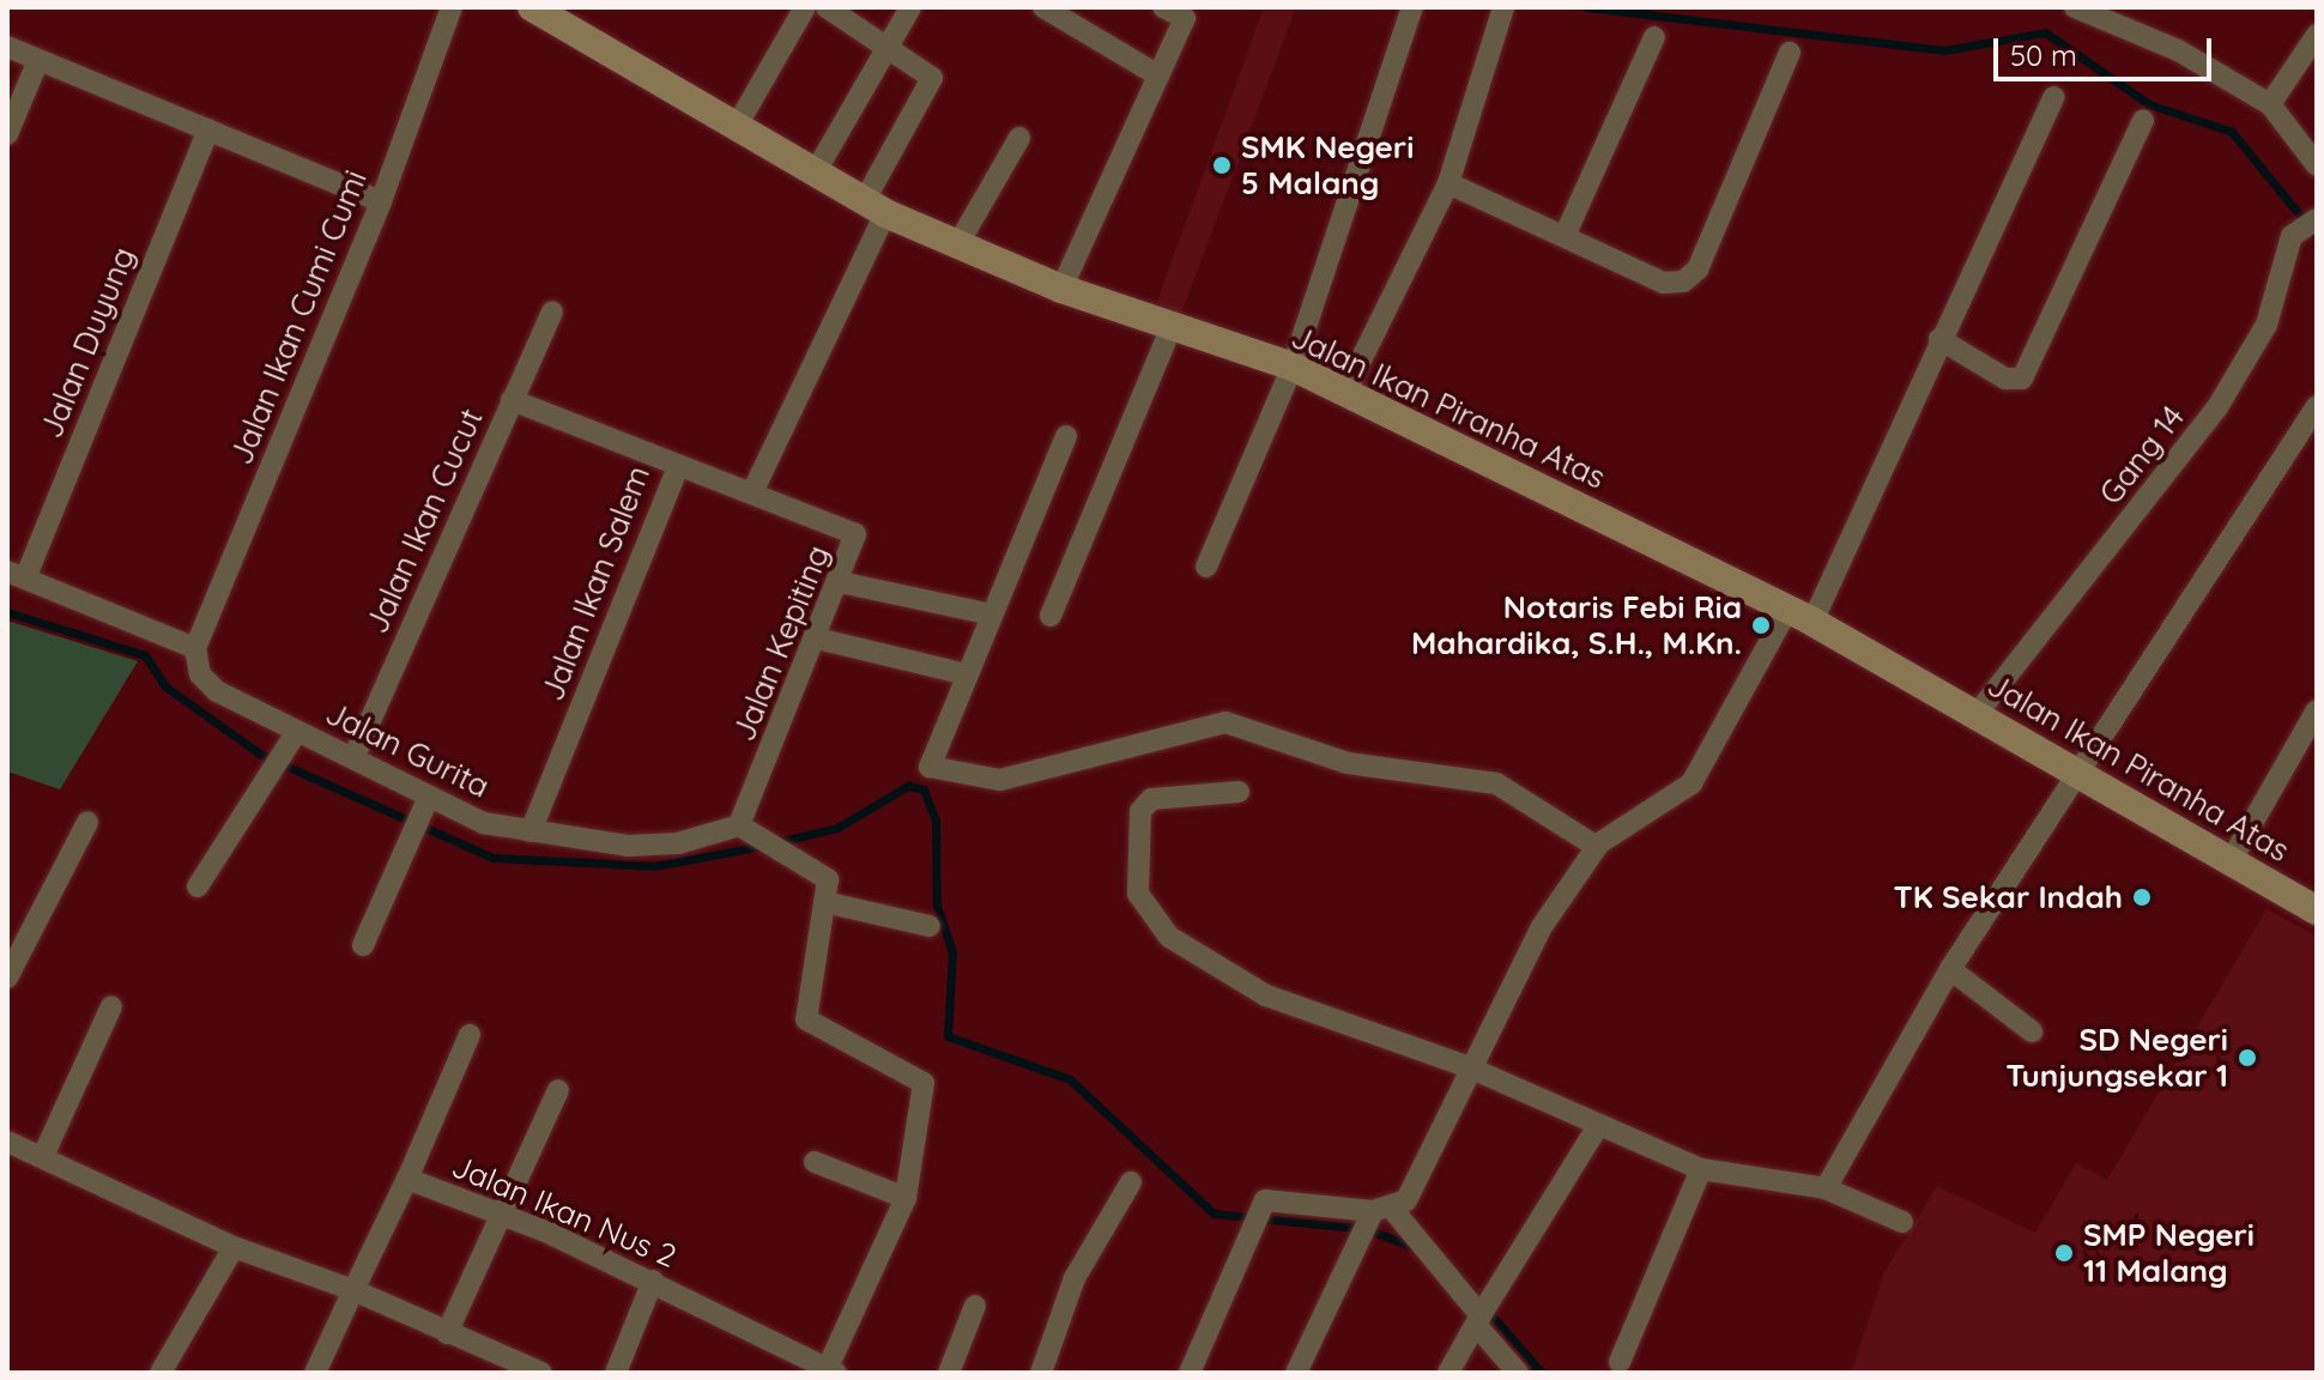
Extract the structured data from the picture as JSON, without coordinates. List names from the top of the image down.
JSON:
{
  "streets": {
    "street": [
      "Jalan Ikan Cumi Cumi",
      "Jalan Duyung",
      "Jalan Ikan Piranha Atas",
      "Gang 14",
      "Jalan Ikan Cucut",
      "Jalan Ikan Salem",
      "Jalan Kepiting",
      "Jalan Gurita",
      "Jalan Ikan Nus 2"
    ]
  },
  "crossings": [
    ["Jalan Ikan Cumi Cumi", "Jalan Gurita"],
    ["Jalan Ikan Piranha Atas", "Gang 14"],
    ["Jalan Ikan Cucut", "Jalan Ikan Salem"],
    ["Jalan Ikan Cucut", "Jalan Gurita"],
    ["Jalan Ikan Salem", "Jalan Kepiting"],
    ["Jalan Ikan Salem", "Jalan Gurita"],
    ["Jalan Kepiting", "Jalan Gurita"]
  ],
  "places": [
    "SMK Negeri 5 Malang",
    "Notaris Febi Ria Mahardika, S.H., M.Kn.",
    "TK Sekar Indah",
    "SD Negeri Tunjungsekar 1",
    "SMP Negeri 11 Malang"
  ],
  "scale_bar": "50 m"
}
